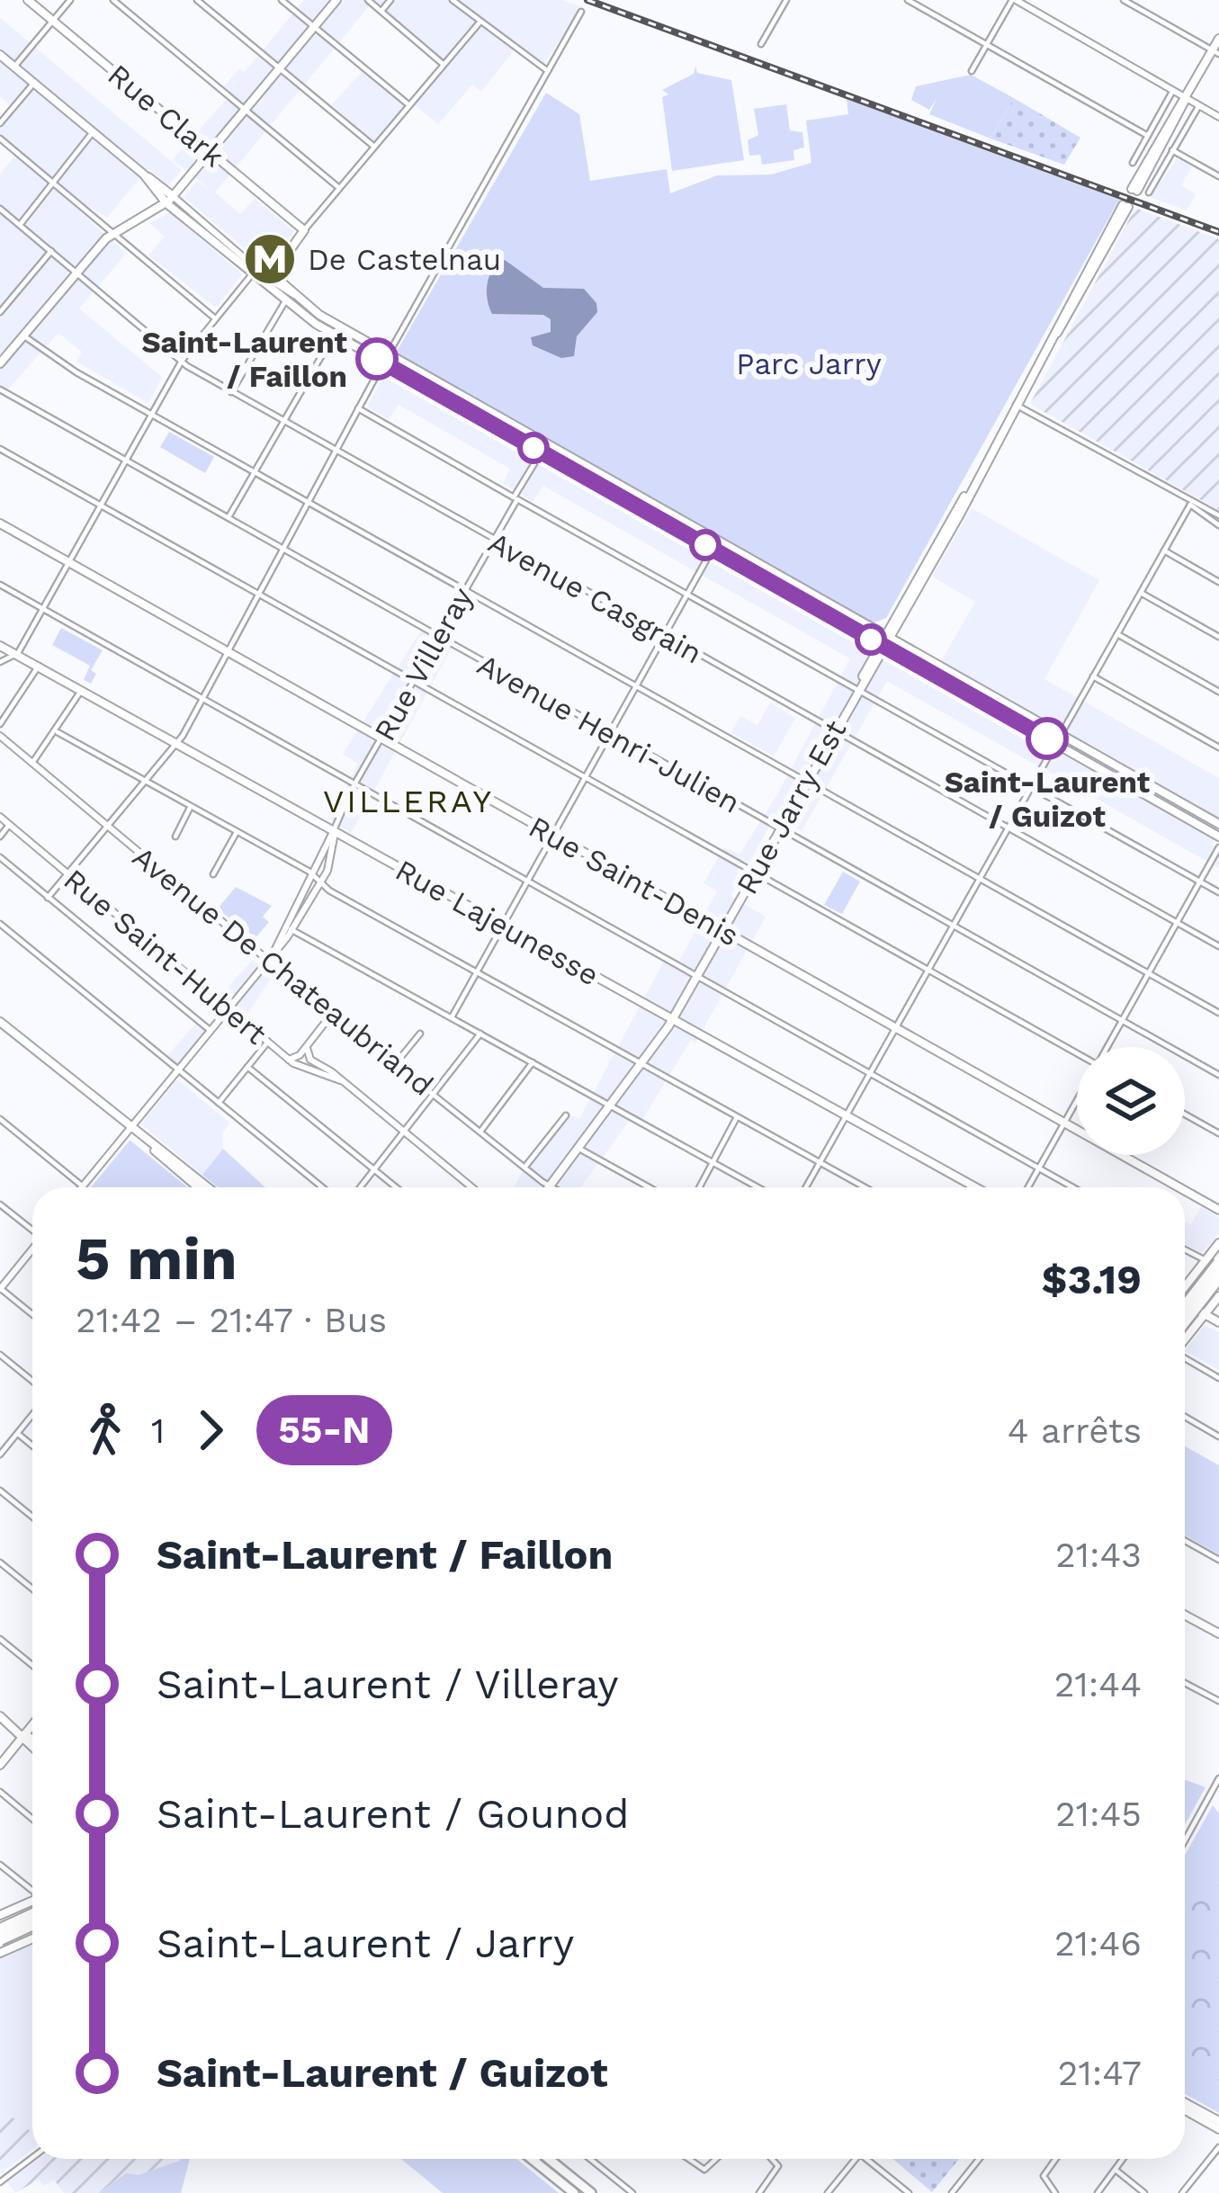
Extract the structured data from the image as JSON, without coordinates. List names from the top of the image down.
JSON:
{
  "streets": {
    "main road": [
      "Rue Clark",
      "Rue Jarry Est",
      "Rue Saint-Denis",
      "Rue Lajeunesse"
    ],
    "street": [
      "Avenue Casgrain",
      "Rue Villeray",
      "Avenue Henri-Julien",
      "Rue Saint-Hubert",
      "Avenue De Chateaubriand"
    ]
  },
  "crossings": [
    ["Avenue Casgrain", "Rue Villeray"],
    ["Avenue Casgrain", "Rue Jarry Est"],
    ["Rue Villeray", "Avenue Henri-Julien"],
    ["Rue Villeray", "Rue Saint-Denis"],
    ["Rue Villeray", "Rue Lajeunesse"],
    ["Rue Villeray", "Rue Saint-Hubert"],
    ["Rue Villeray", "Avenue De Chateaubriand"],
    ["Avenue Henri-Julien", "Rue Jarry Est"],
    ["Rue Jarry Est", "Rue Saint-Denis"],
    ["Rue Jarry Est", "Rue Lajeunesse"],
    ["Rue Jarry Est", "Avenue De Chateaubriand"]
  ],
  "districts": ["VILLERAY"],
  "parks": ["Parc Jarry"],
  "places": {
    "metro station": ["De Castelnau"],
    "other": ["Saint-Laurent / Faillon", "Saint-Laurent / Guizot"]
  },
  "lines": ["bus line 55-N"],
  "page": {
    "heading": ["5 min", "21:42 – 21:47 · Bus", "$3.19"],
    "legs": ["1", "55-N", "4 arrêts"],
    "list": [
      {
        "name": "Saint-Laurent / Faillon",
        "value": "21:43"
      },
      {
        "name": "Saint-Laurent / Villeray",
        "value": "21:44"
      },
      {
        "name": "Saint-Laurent / Gounod",
        "value": "21:45"
      },
      {
        "name": "Saint-Laurent / Jarry",
        "value": "21:46"
      },
      {
        "name": "Saint-Laurent / Guizot",
        "value": "21:47"
      }
    ]
  }
}
